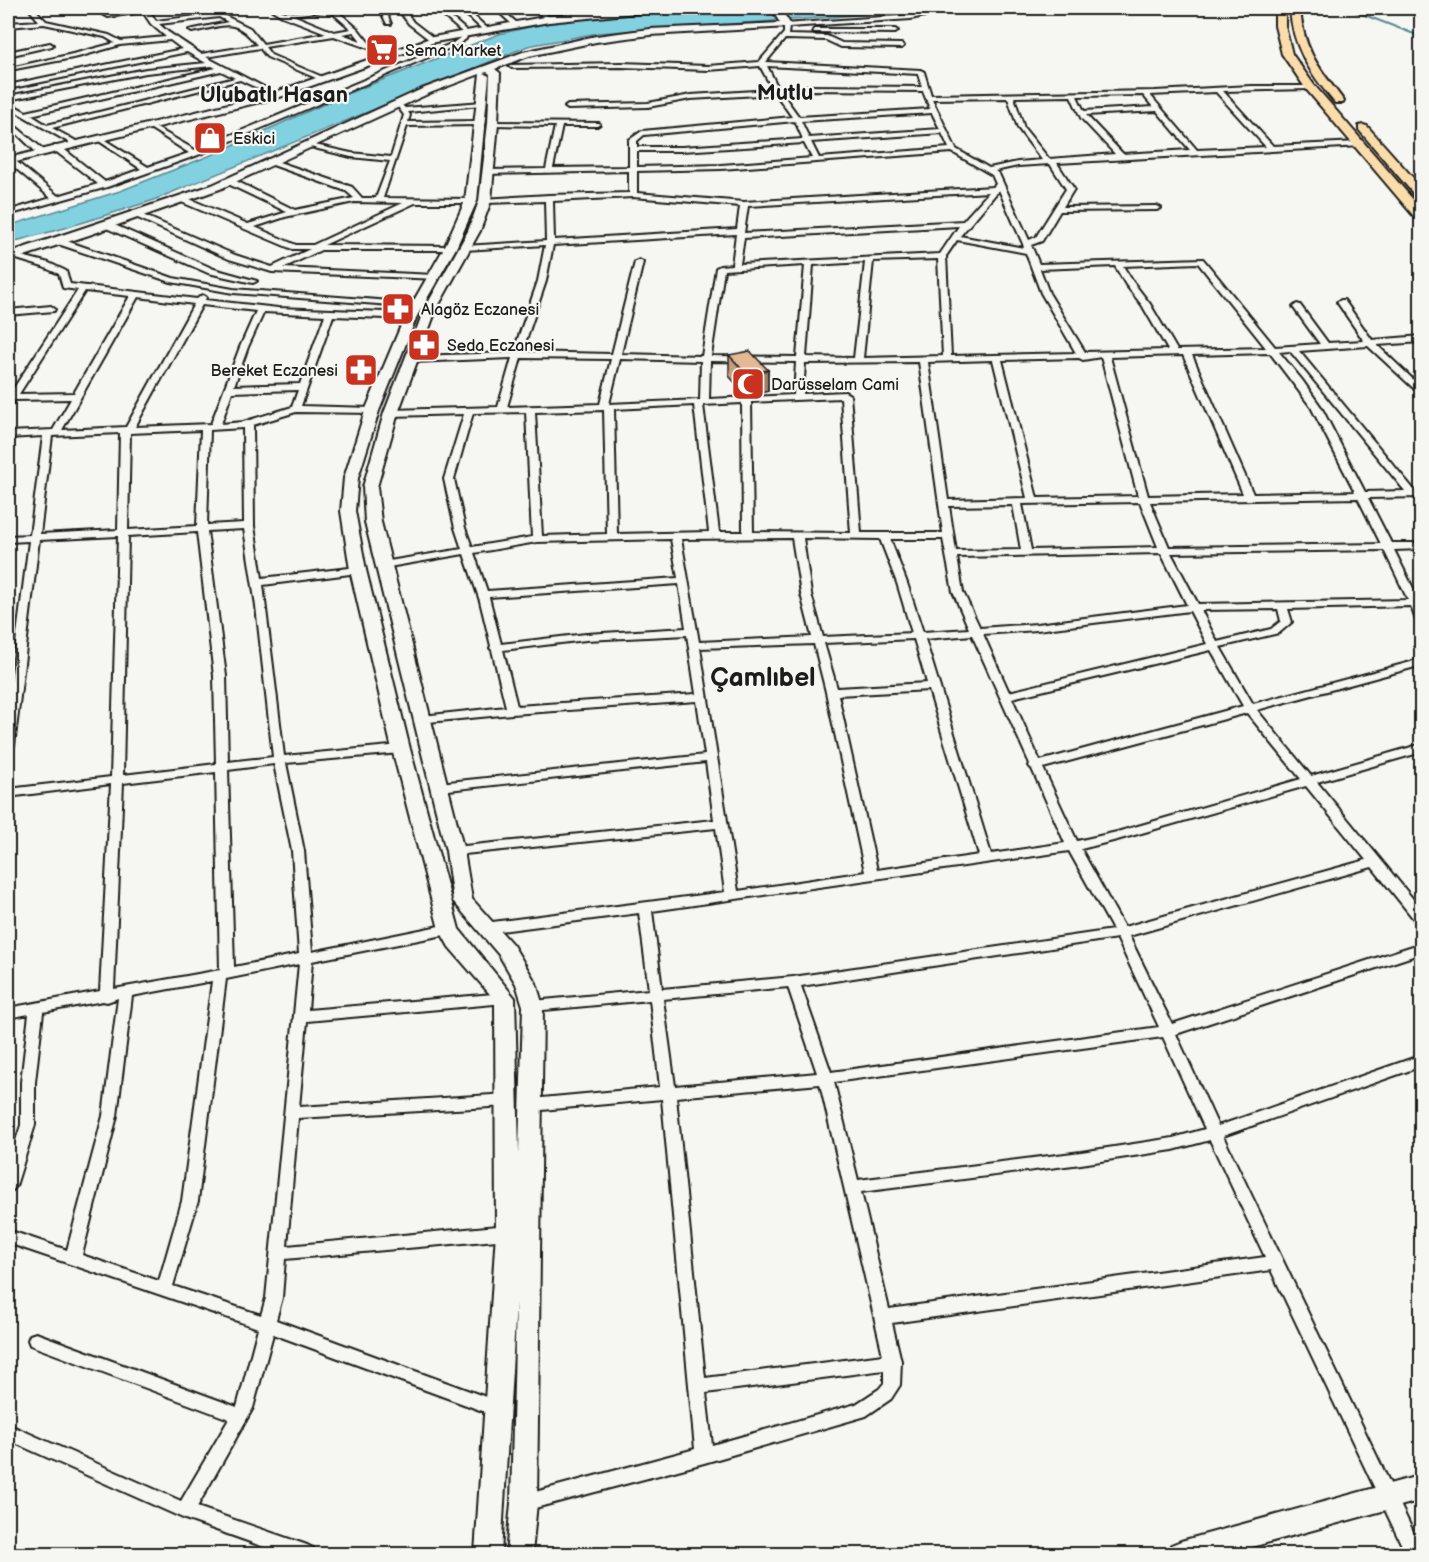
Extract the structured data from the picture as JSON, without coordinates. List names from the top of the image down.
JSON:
{
  "districts": ["Mutlu", "Ulubatlı Hasan", "Çamlıbel"],
  "places": {
    "supermarket": ["Sema Market"],
    "shop": ["Eskici"],
    "pharmacy": ["Alagöz Eczanesi", "Seda Eczanesi", "Bereket Eczanesi"],
    "mosque": ["Darüsselam Cami"]
  }
}
